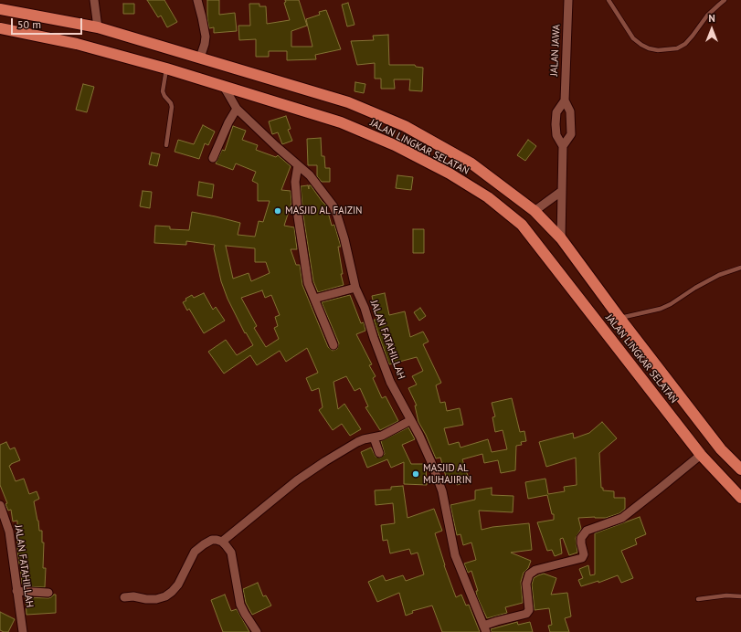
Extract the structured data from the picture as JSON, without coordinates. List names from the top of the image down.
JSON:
{
  "streets": {
    "highway": ["JALAN LINGKAR SELATAN"],
    "street": ["JALAN JAWA", "JALAN FATAHILLAH"]
  },
  "crossings": [
    ["JALAN JAWA", "JALAN LINGKAR SELATAN"],
    ["JALAN LINGKAR SELATAN", "JALAN FATAHILLAH"]
  ],
  "places": ["MASJID AL FAIZIN", "MASJID AL MUHAJIRIN"],
  "scale_bar": "50 m",
  "north": "top"
}
